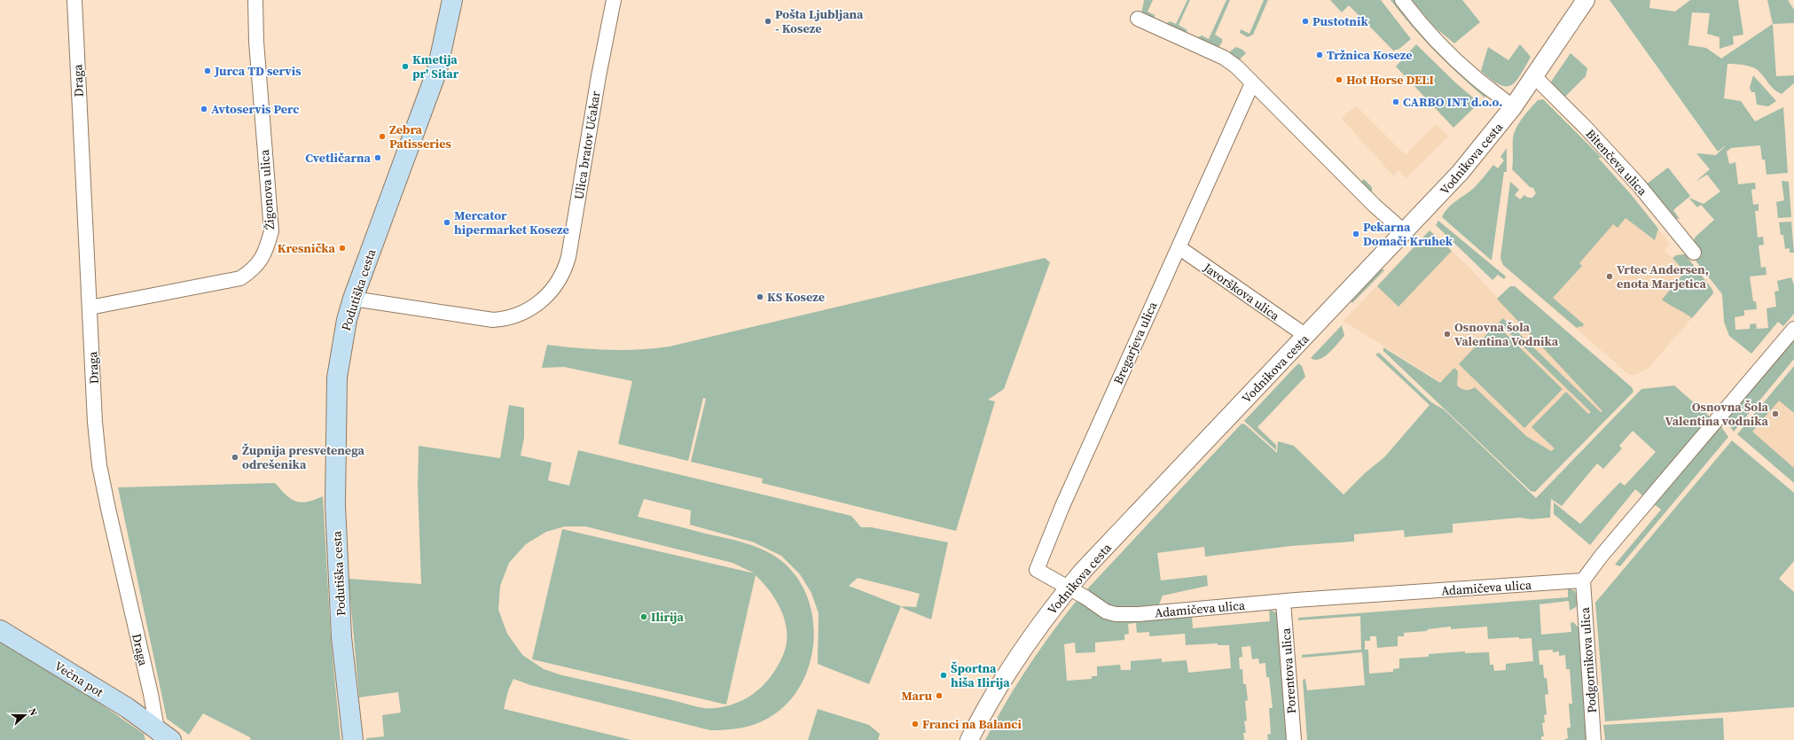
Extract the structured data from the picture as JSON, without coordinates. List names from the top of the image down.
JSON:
{
  "streets": {
    "main road": ["Podutiška cesta", "Večna pot"],
    "street": [
      "Draga",
      "Ulica bratov Učakar",
      "Vodnikova cesta",
      "Bitenčeva ulica",
      "Žigonova ulica",
      "Javorškova ulica",
      "Bregarjeva ulica",
      "Adamičeva ulica",
      "Podgornikova ulica",
      "Porentova ulica"
    ]
  },
  "crossings": [
    ["Draga", "Žigonova ulica"],
    ["Draga", "Večna pot"],
    ["Ulica bratov Učakar", "Podutiška cesta"],
    ["Vodnikova cesta", "Bitenčeva ulica"],
    ["Vodnikova cesta", "Javorškova ulica"],
    ["Vodnikova cesta", "Bregarjeva ulica"],
    ["Vodnikova cesta", "Adamičeva ulica"],
    ["Javorškova ulica", "Bregarjeva ulica"],
    ["Bregarjeva ulica", "Adamičeva ulica"],
    ["Adamičeva ulica", "Podgornikova ulica"],
    ["Adamičeva ulica", "Porentova ulica"]
  ],
  "places": [
    "Pošta Ljubljana - Koseze",
    "Pustotnik",
    "Tržnica Koseze",
    "Kmetija pr' Sitar",
    "Jurca TD servis",
    "Hot Horse DELI",
    "CARBO INT d.o.o.",
    "Avtoservis Perc",
    "Zebra Patisseries",
    "Cvetličarna",
    "Mercator hipermarket Koseze",
    "Pekarna Domači Kruhek",
    "Kresnička",
    "Vrtec Andersen, enota Marjetica",
    "KS Koseze",
    "Osnovna šola Valentina Vodnika",
    "Osnovna Šola Valentina vodnika",
    "Župnija presvetenega odrešenika",
    "Ilirija",
    "Športna hiša Ilirija",
    "Maru",
    "Franci na Balanci"
  ],
  "north": "right"
}
